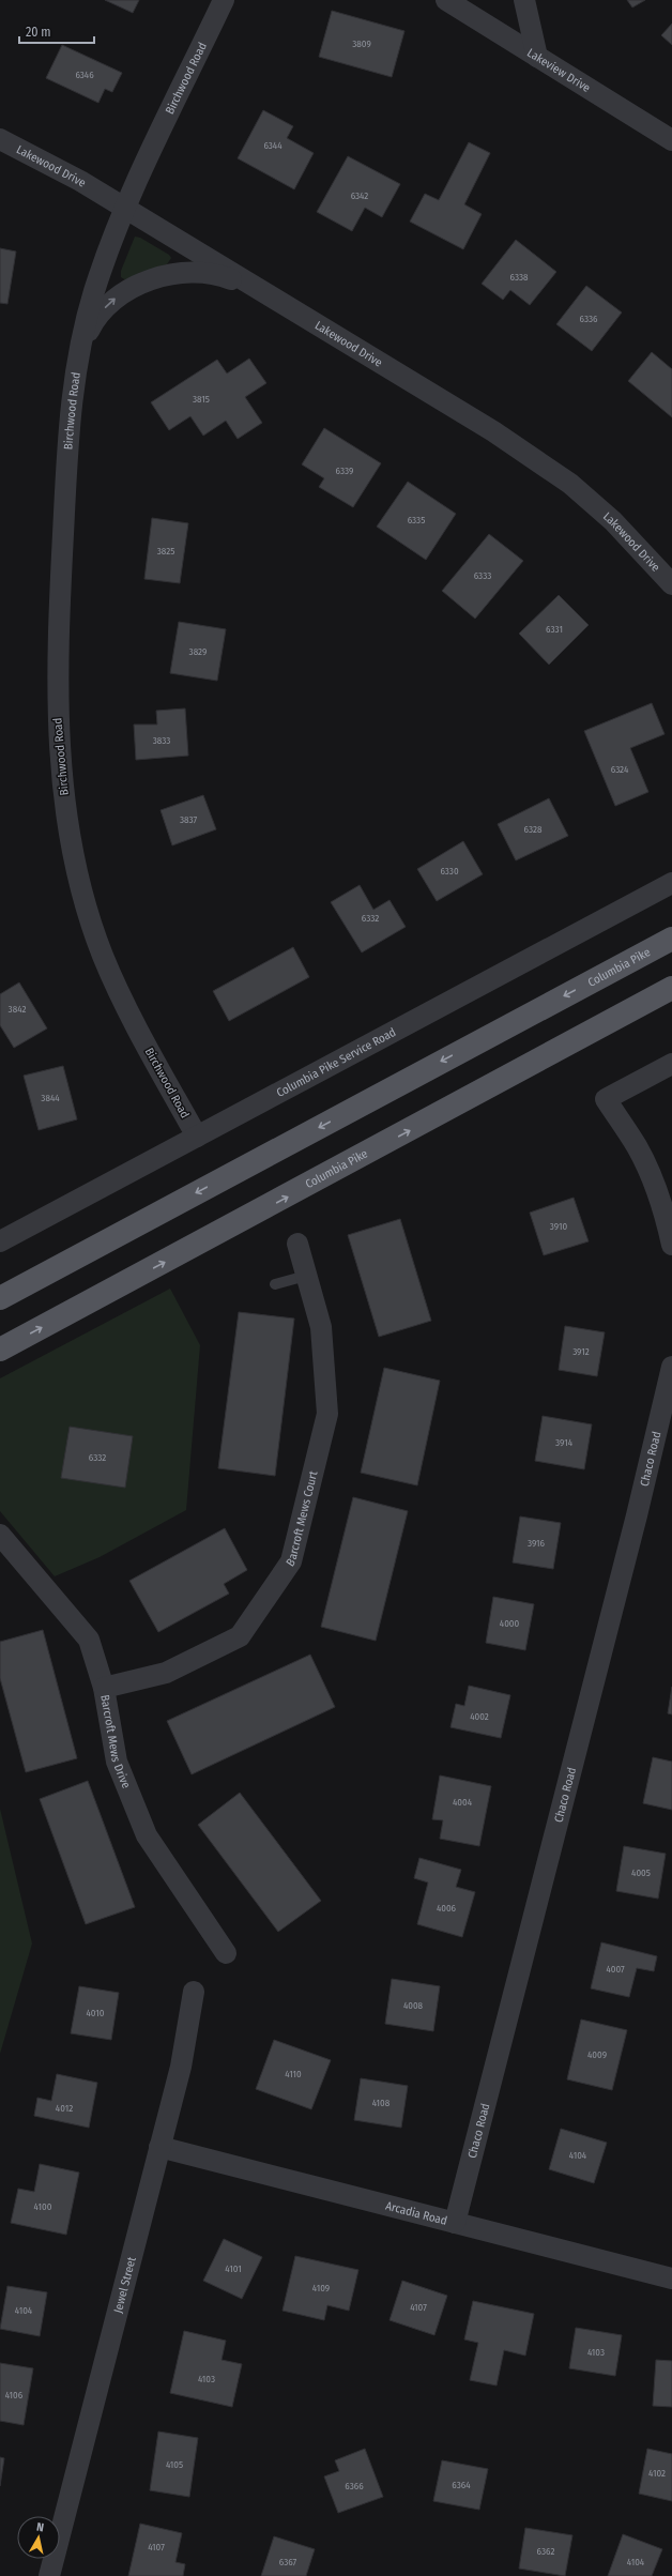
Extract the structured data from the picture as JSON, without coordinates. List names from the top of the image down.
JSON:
{
  "streets": {
    "main road": ["Columbia Pike"],
    "street": [
      "Lakeview Drive",
      "Birchwood Road",
      "Lakewood Drive",
      "Columbia Pike Service Road",
      "Chaco Road",
      "Barcroft Mews Court",
      "Barcroft Mews Drive",
      "Arcadia Road",
      "Jewel Street"
    ]
  },
  "crossings": [
    ["Birchwood Road", "Lakewood Drive"],
    ["Birchwood Road", "Columbia Pike Service Road"],
    ["Chaco Road", "Arcadia Road"],
    ["Barcroft Mews Court", "Barcroft Mews Drive"],
    ["Arcadia Road", "Jewel Street"]
  ],
  "house_numbers": [
    "3809",
    "6346",
    "6344",
    "6342",
    "6338",
    "6336",
    "3815",
    "6339",
    "6335",
    "3825",
    "6333",
    "6331",
    "3829",
    "3833",
    "6324",
    "3837",
    "6328",
    "6330",
    "6332",
    "3842",
    "3844",
    "3910",
    "3912",
    "3914",
    "6332",
    "3916",
    "4000",
    "4002",
    "4004",
    "4005",
    "4006",
    "4007",
    "4008",
    "4010",
    "4009",
    "4110",
    "4108",
    "4012",
    "4104",
    "4100",
    "4101",
    "4109",
    "4107",
    "4104",
    "4103",
    "4103",
    "4106",
    "4105",
    "4102",
    "6364",
    "6366",
    "4107",
    "6362",
    "6367",
    "4104"
  ],
  "scale_bar": "20 m",
  "north": "top"
}
